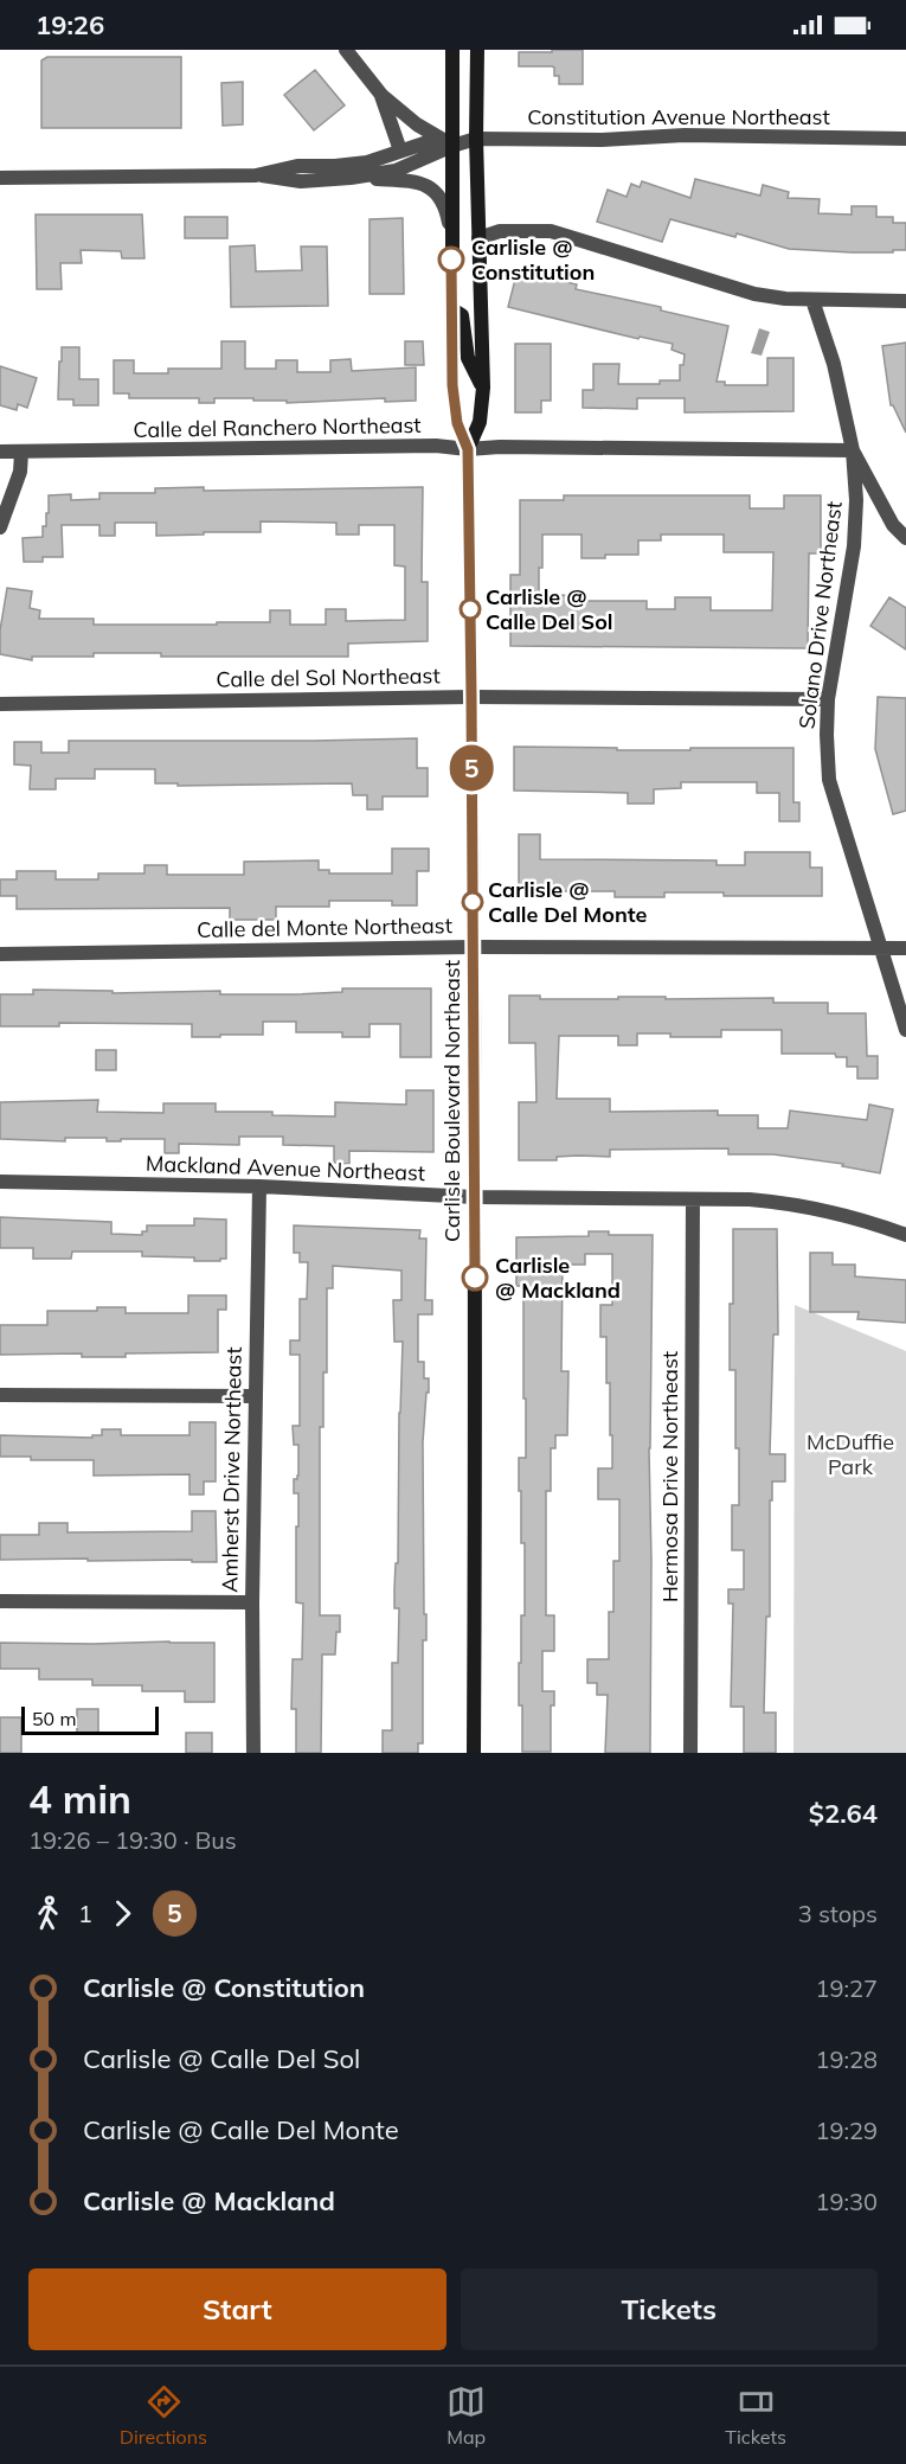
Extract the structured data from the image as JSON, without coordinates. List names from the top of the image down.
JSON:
{
  "streets": {
    "main road": ["Carlisle Boulevard Northeast"],
    "street": [
      "Constitution Avenue Northeast",
      "Calle del Ranchero Northeast",
      "Solano Drive Northeast",
      "Calle del Sol Northeast",
      "Calle del Monte Northeast",
      "Mackland Avenue Northeast",
      "Amherst Drive Northeast",
      "Hermosa Drive Northeast"
    ]
  },
  "crossings": [
    ["Constitution Avenue Northeast", "Carlisle Boulevard Northeast"],
    ["Calle del Ranchero Northeast", "Solano Drive Northeast"],
    ["Calle del Ranchero Northeast", "Carlisle Boulevard Northeast"],
    ["Solano Drive Northeast", "Calle del Sol Northeast"],
    ["Solano Drive Northeast", "Calle del Monte Northeast"],
    ["Calle del Sol Northeast", "Carlisle Boulevard Northeast"],
    ["Calle del Monte Northeast", "Carlisle Boulevard Northeast"],
    ["Carlisle Boulevard Northeast", "Mackland Avenue Northeast"],
    ["Mackland Avenue Northeast", "Amherst Drive Northeast"],
    ["Mackland Avenue Northeast", "Hermosa Drive Northeast"]
  ],
  "parks": ["McDuffie Park"],
  "places": [
    "Carlisle @ Constitution",
    "Carlisle @ Calle Del Sol",
    "Carlisle @ Calle Del Monte",
    "Carlisle @ Mackland"
  ],
  "lines": ["bus line 5"],
  "scale_bar": "50 m",
  "page": {
    "status": "19:26",
    "on_map": "5",
    "scale": "50 m",
    "heading": ["4 min", "19:26 – 19:30 · Bus", "$2.64"],
    "legs": ["1", "5", "3 stops"],
    "list": [
      {
        "name": "Carlisle @ Constitution",
        "value": "19:27"
      },
      {
        "name": "Carlisle @ Calle Del Sol",
        "value": "19:28"
      },
      {
        "name": "Carlisle @ Calle Del Monte",
        "value": "19:29"
      },
      {
        "name": "Carlisle @ Mackland",
        "value": "19:30"
      }
    ],
    "buttons": ["Start", "Tickets"],
    "tabs": ["Directions", "Map", "Tickets"]
  }
}
